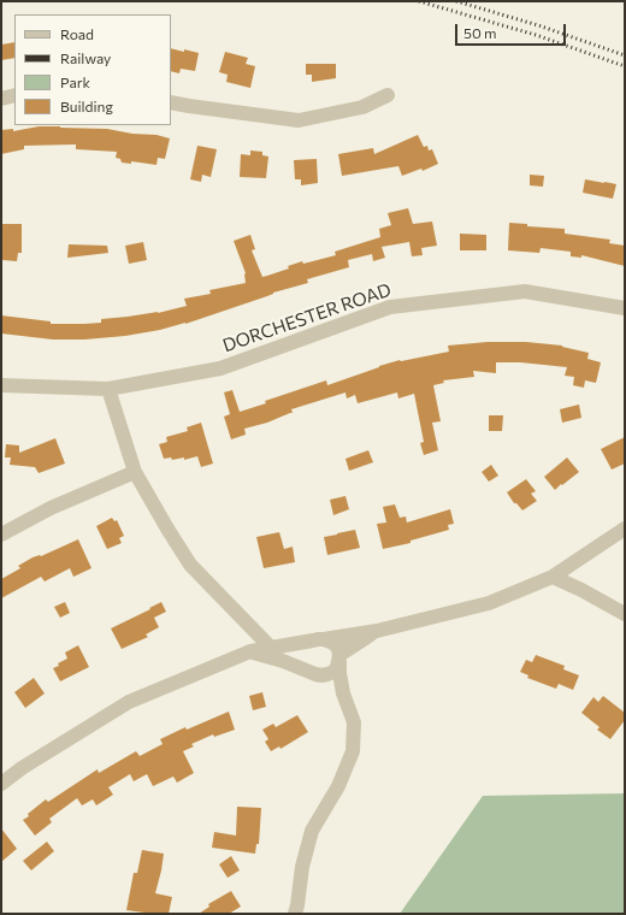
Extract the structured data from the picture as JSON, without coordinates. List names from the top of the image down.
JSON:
{
  "streets": {
    "street": ["DORCHESTER ROAD"]
  },
  "legend": [
    "Road",
    "Railway",
    "Park",
    "Building"
  ],
  "scale_bar": "50 m"
}
